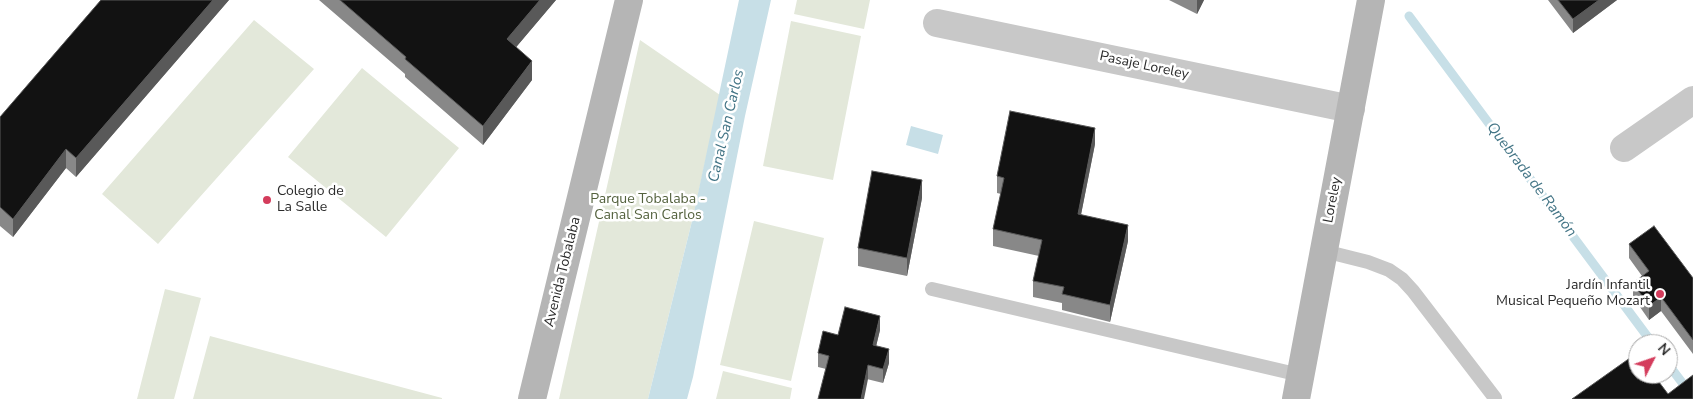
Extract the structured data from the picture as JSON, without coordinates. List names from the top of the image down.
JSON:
{
  "streets": {
    "main road": ["Loreley", "Avenida Tobalaba"],
    "street": ["Pasaje Loreley"]
  },
  "crossings": [
    ["Pasaje Loreley", "Loreley"]
  ],
  "water": ["Canal San Carlos", "Quebrada de Ramón"],
  "parks": ["Parque Tobalaba - Canal San Carlos"],
  "places": ["Colegio de La Salle", "Jardín Infantil Musical Pequeño Mozart"],
  "north": "top right"
}
